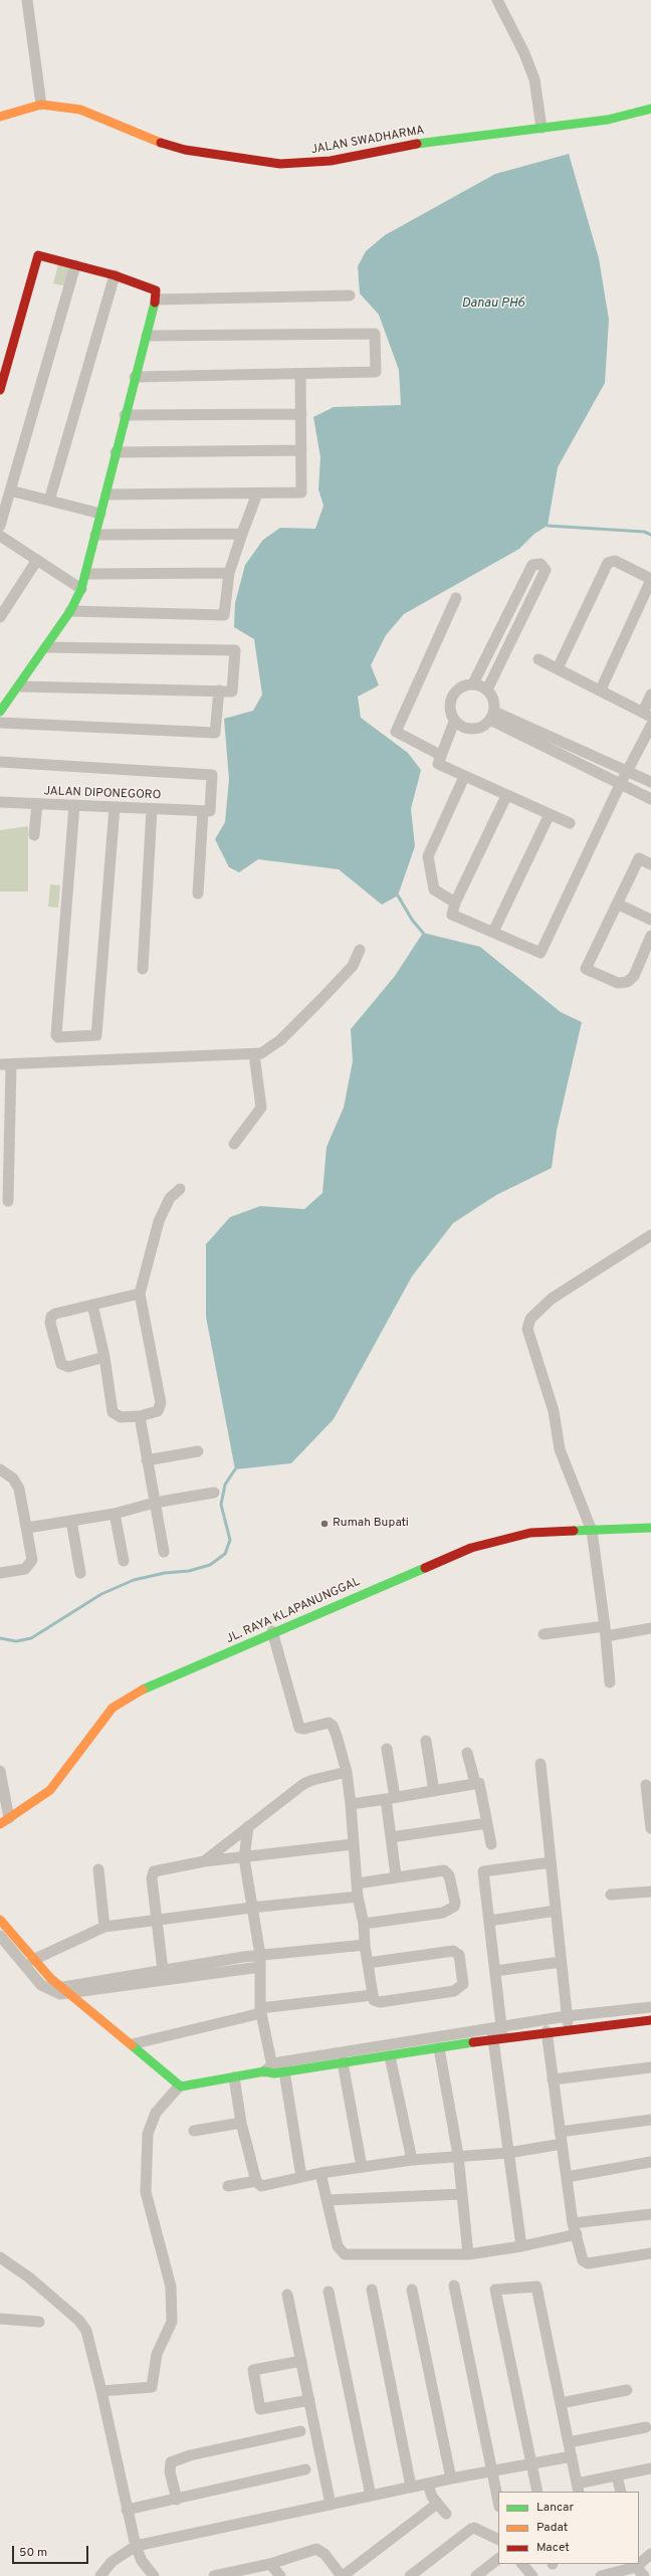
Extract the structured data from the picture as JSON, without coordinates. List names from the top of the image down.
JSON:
{
  "streets": {
    "street": ["JALAN SWADHARMA", "JALAN DIPONEGORO", "JL. RAYA KLAPANUNGGAL"]
  },
  "water": ["Danau PH6"],
  "places": ["Rumah Bupati"],
  "legend": ["Lancar", "Padat", "Macet"],
  "scale_bar": "50 m"
}
